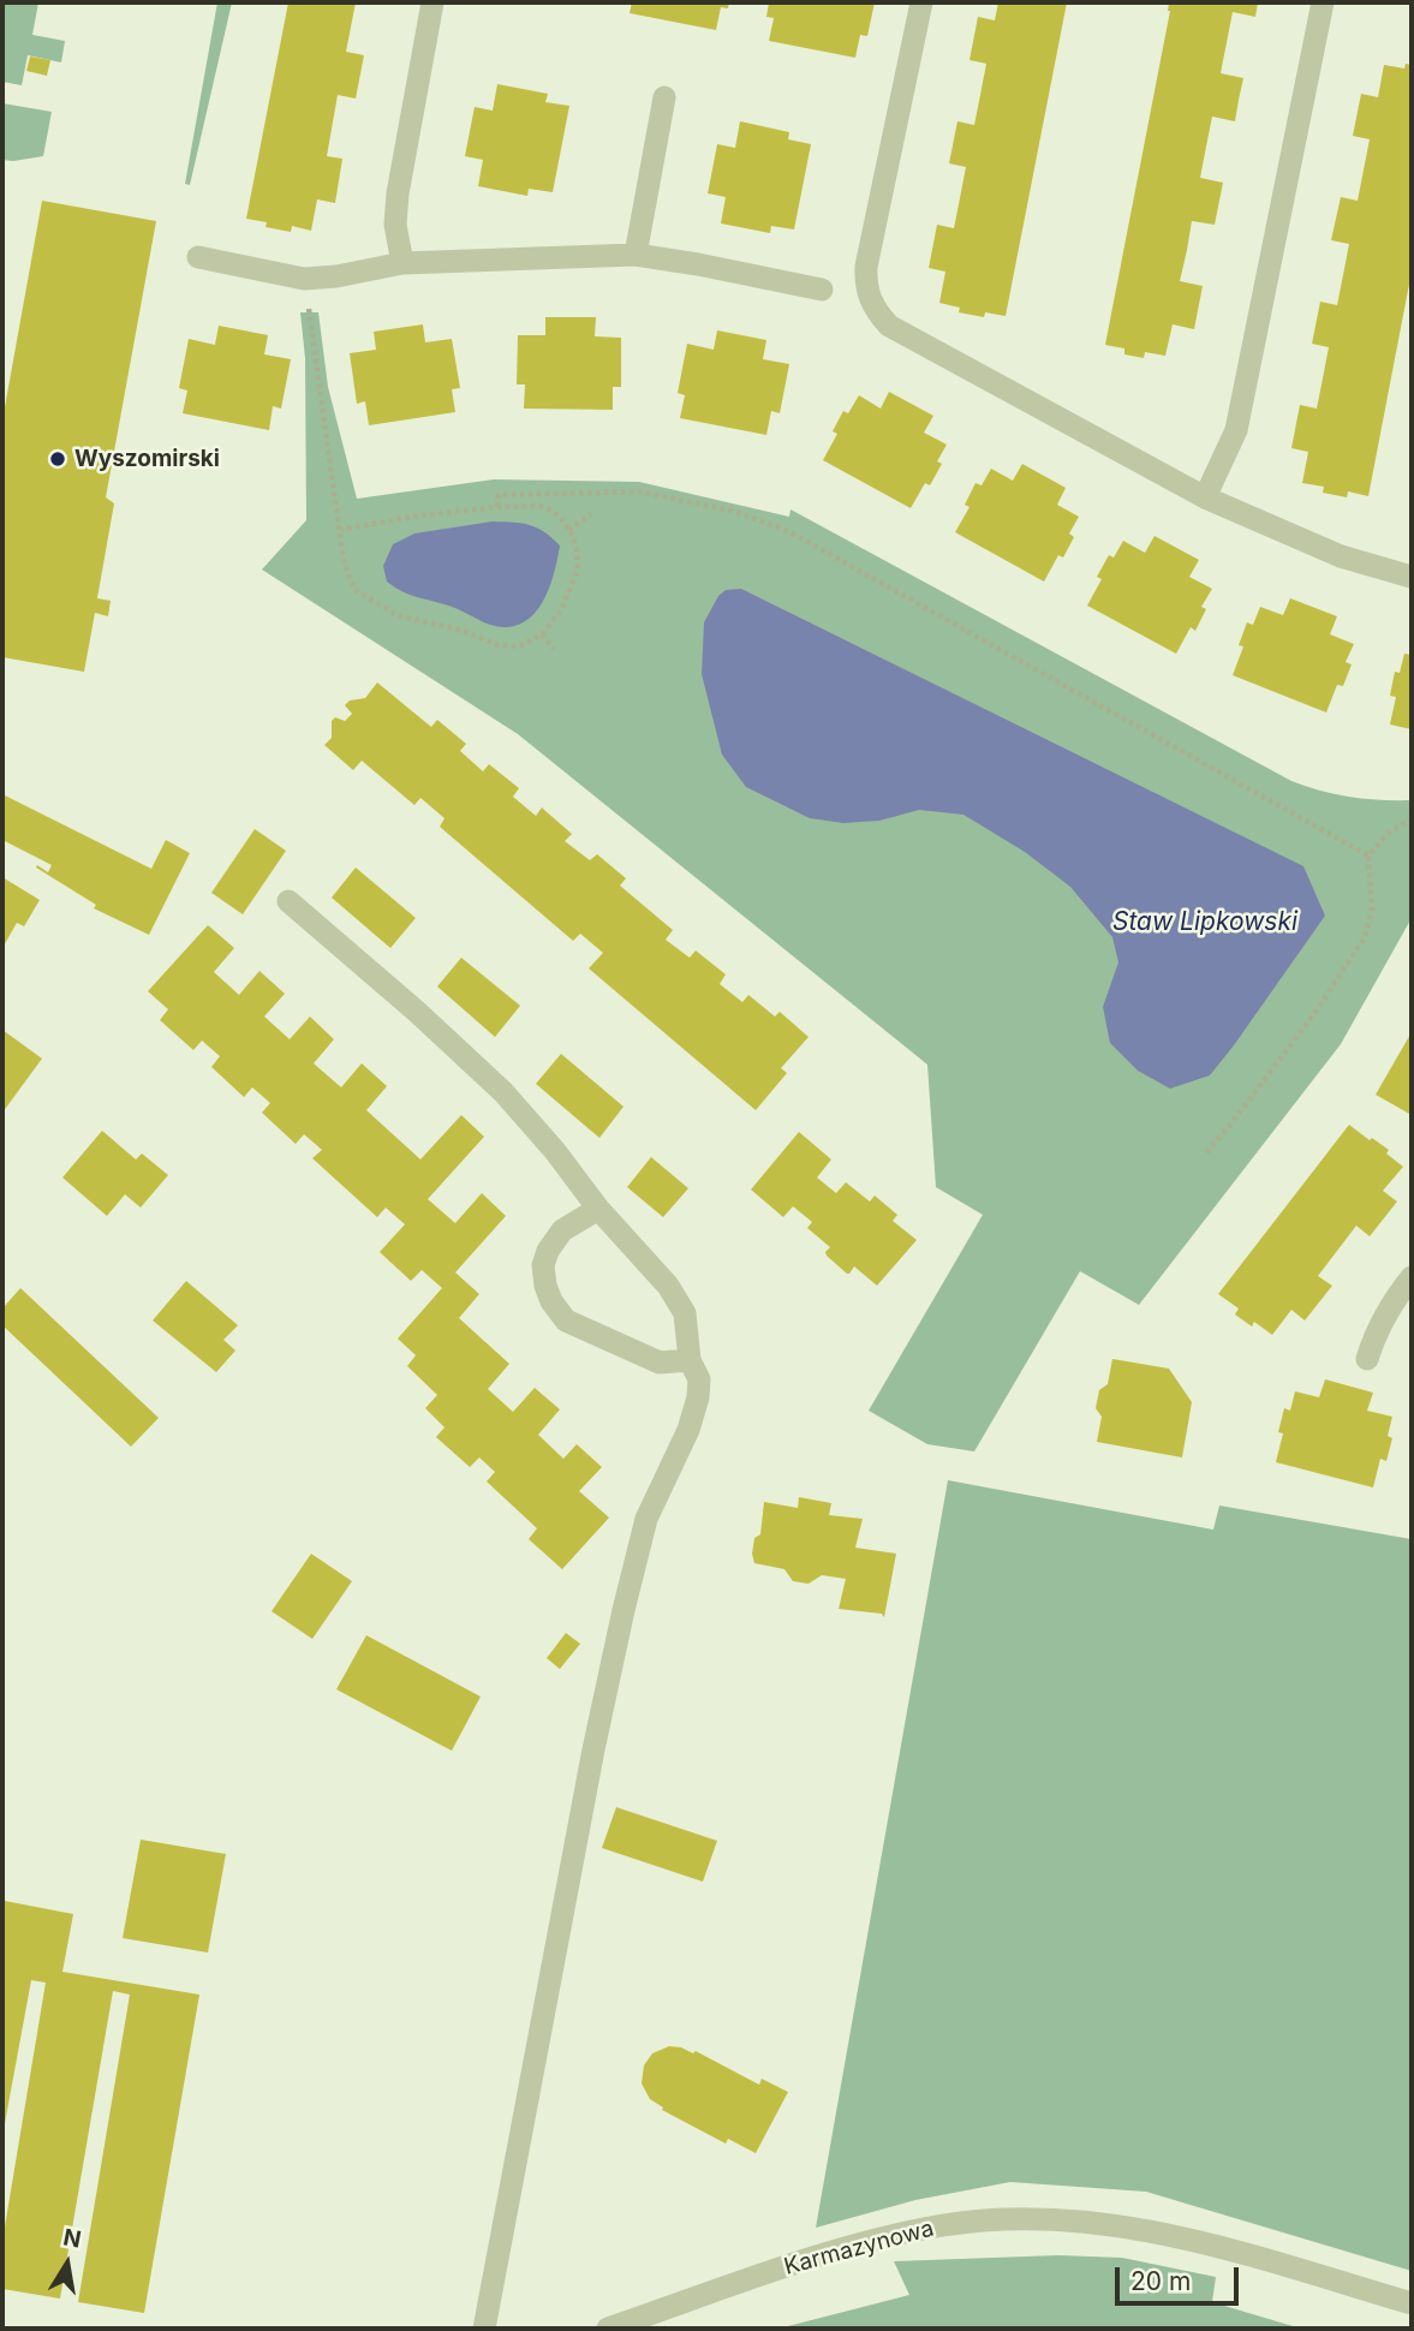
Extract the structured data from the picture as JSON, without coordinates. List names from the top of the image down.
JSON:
{
  "streets": {
    "street": ["Karmazynowa"]
  },
  "water": ["Staw Lipkowski"],
  "places": ["Wyszomirski"],
  "scale_bar": "20 m",
  "north": "top"
}
